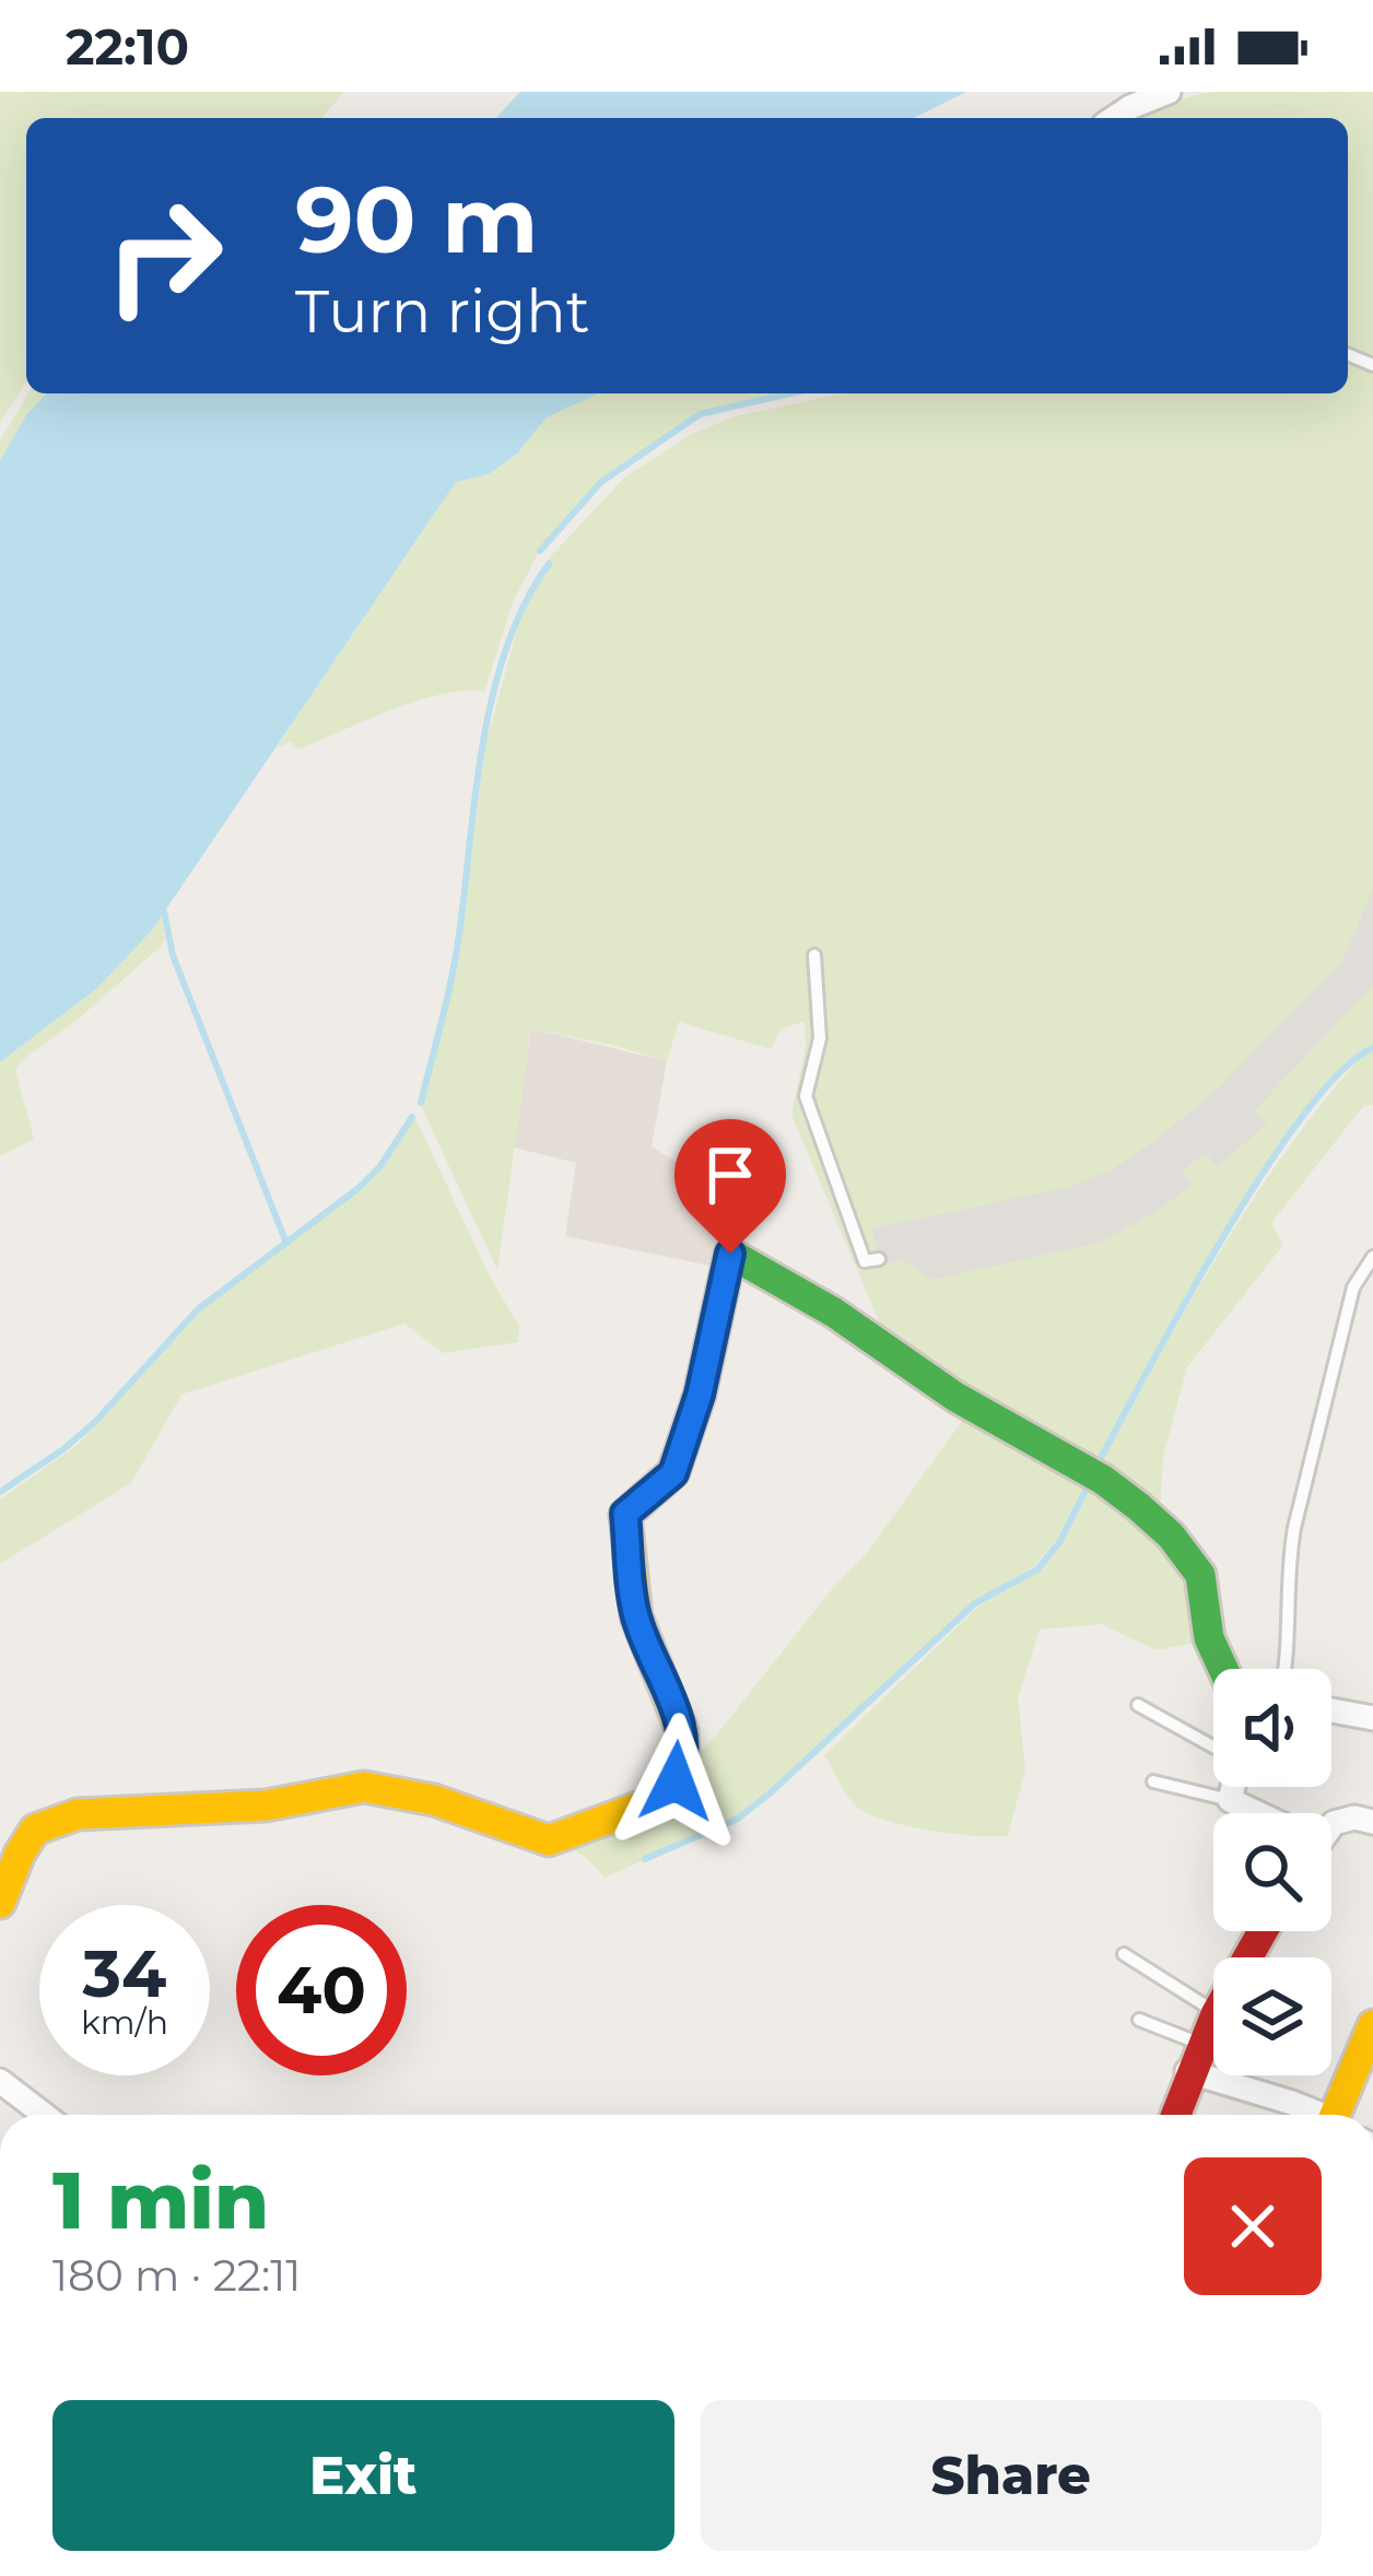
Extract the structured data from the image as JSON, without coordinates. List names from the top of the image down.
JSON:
{
  "page": {
    "status": "22:10",
    "turn": ["90 m", "Turn right"],
    "speed": "34 km/h",
    "limit": "40",
    "heading": ["1 min", "180 m · 22:11"],
    "buttons": ["Exit", "Share"]
  }
}
